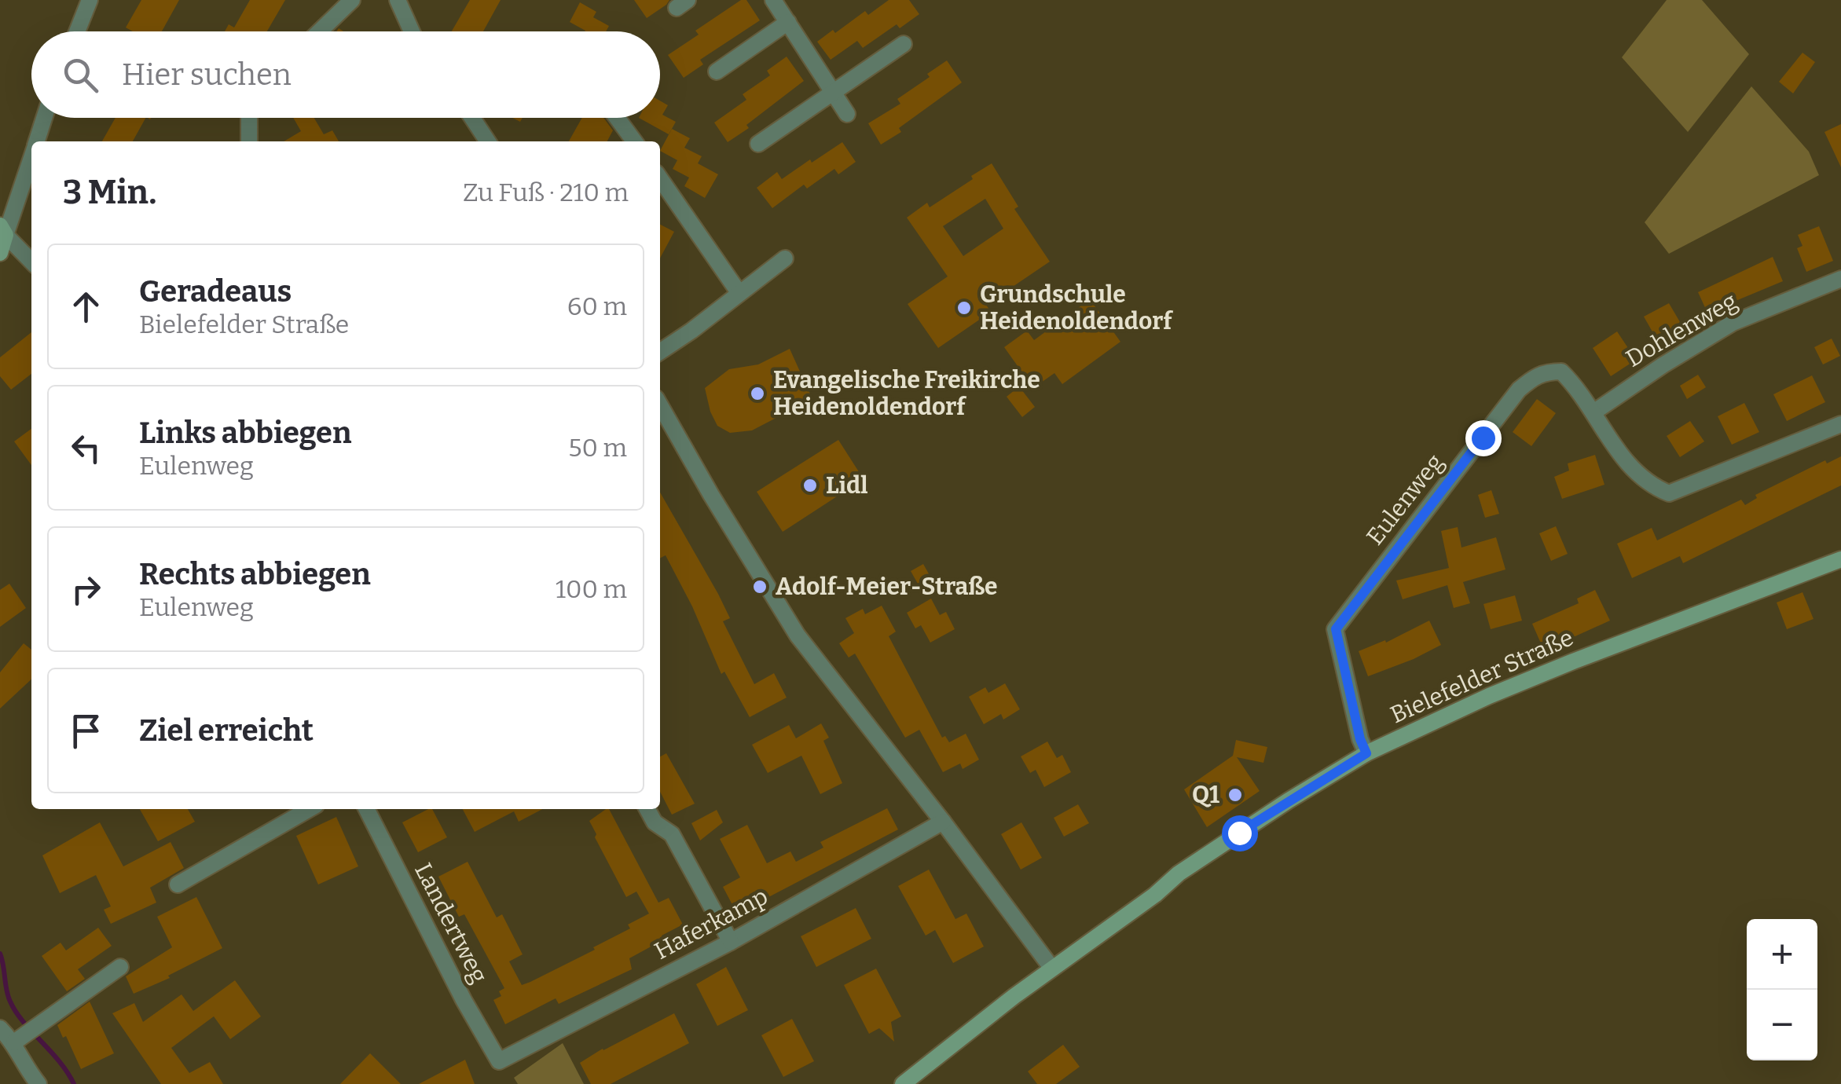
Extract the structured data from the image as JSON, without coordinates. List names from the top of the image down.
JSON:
{
  "streets": {
    "main road": ["Bielefelder Straße"],
    "street": [
      "Dohlenweg",
      "Eulenweg",
      "Landertweg",
      "Haferkamp"
    ]
  },
  "crossings": [
    ["Dohlenweg", "Eulenweg"],
    ["Eulenweg", "Bielefelder Straße"],
    ["Landertweg", "Haferkamp"]
  ],
  "places": [
    "Grundschule Heidenoldendorf",
    "Evangelische Freikirche Heidenoldendorf",
    "Lidl",
    "Adolf-Meier-Straße",
    "Q1"
  ],
  "page": {
    "search": "Hier suchen",
    "heading": ["3 Min.", "Zu Fuß · 210 m"],
    "list": [
      ["Geradeaus", "Bielefelder Straße", "60 m"],
      ["Links abbiegen", "Eulenweg", "50 m"],
      ["Rechts abbiegen", "Eulenweg", "100 m"],
      "Ziel erreicht"
    ],
    "map_buttons": ["+", "−"]
  }
}
